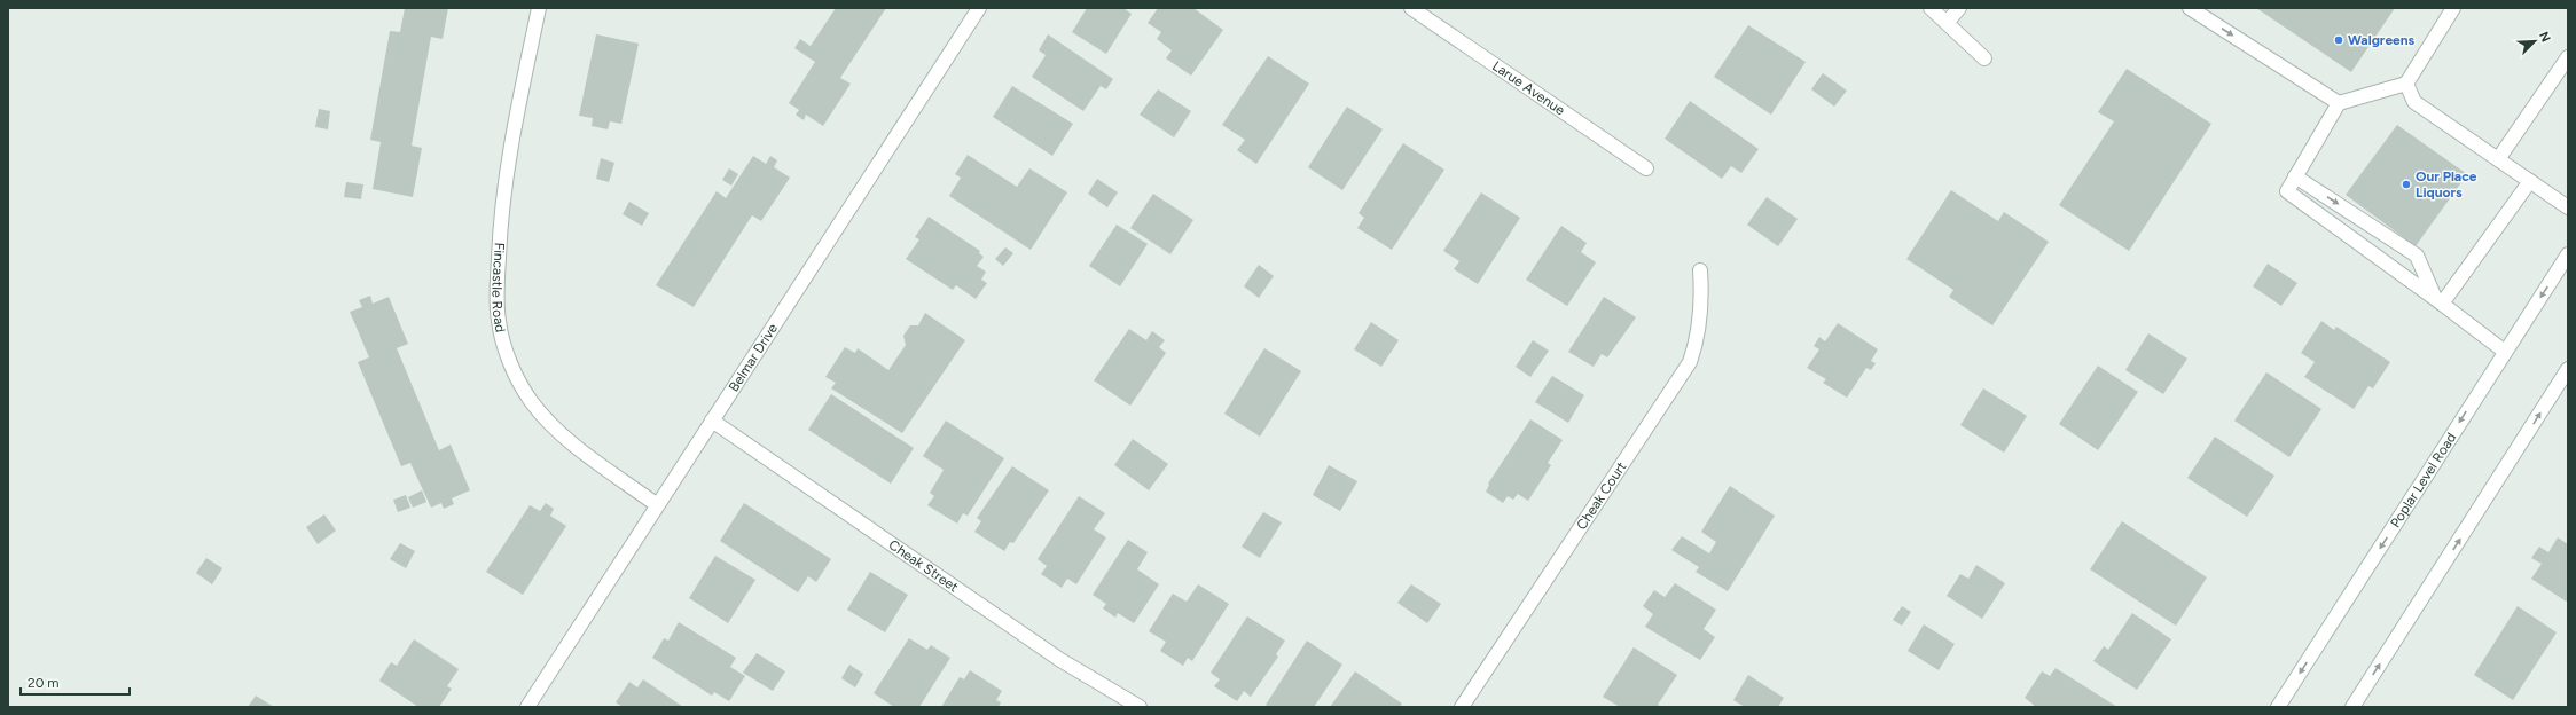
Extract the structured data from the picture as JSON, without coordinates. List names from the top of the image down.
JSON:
{
  "streets": {
    "street": [
      "Larue Avenue",
      "Fincastle Road",
      "Belmar Drive",
      "Poplar Level Road",
      "Cheak Court",
      "Cheak Street"
    ]
  },
  "crossings": [
    ["Fincastle Road", "Belmar Drive"],
    ["Belmar Drive", "Cheak Street"]
  ],
  "places": ["Walgreens", "Our Place Liquors"],
  "scale_bar": "20 m",
  "north": "top right"
}
